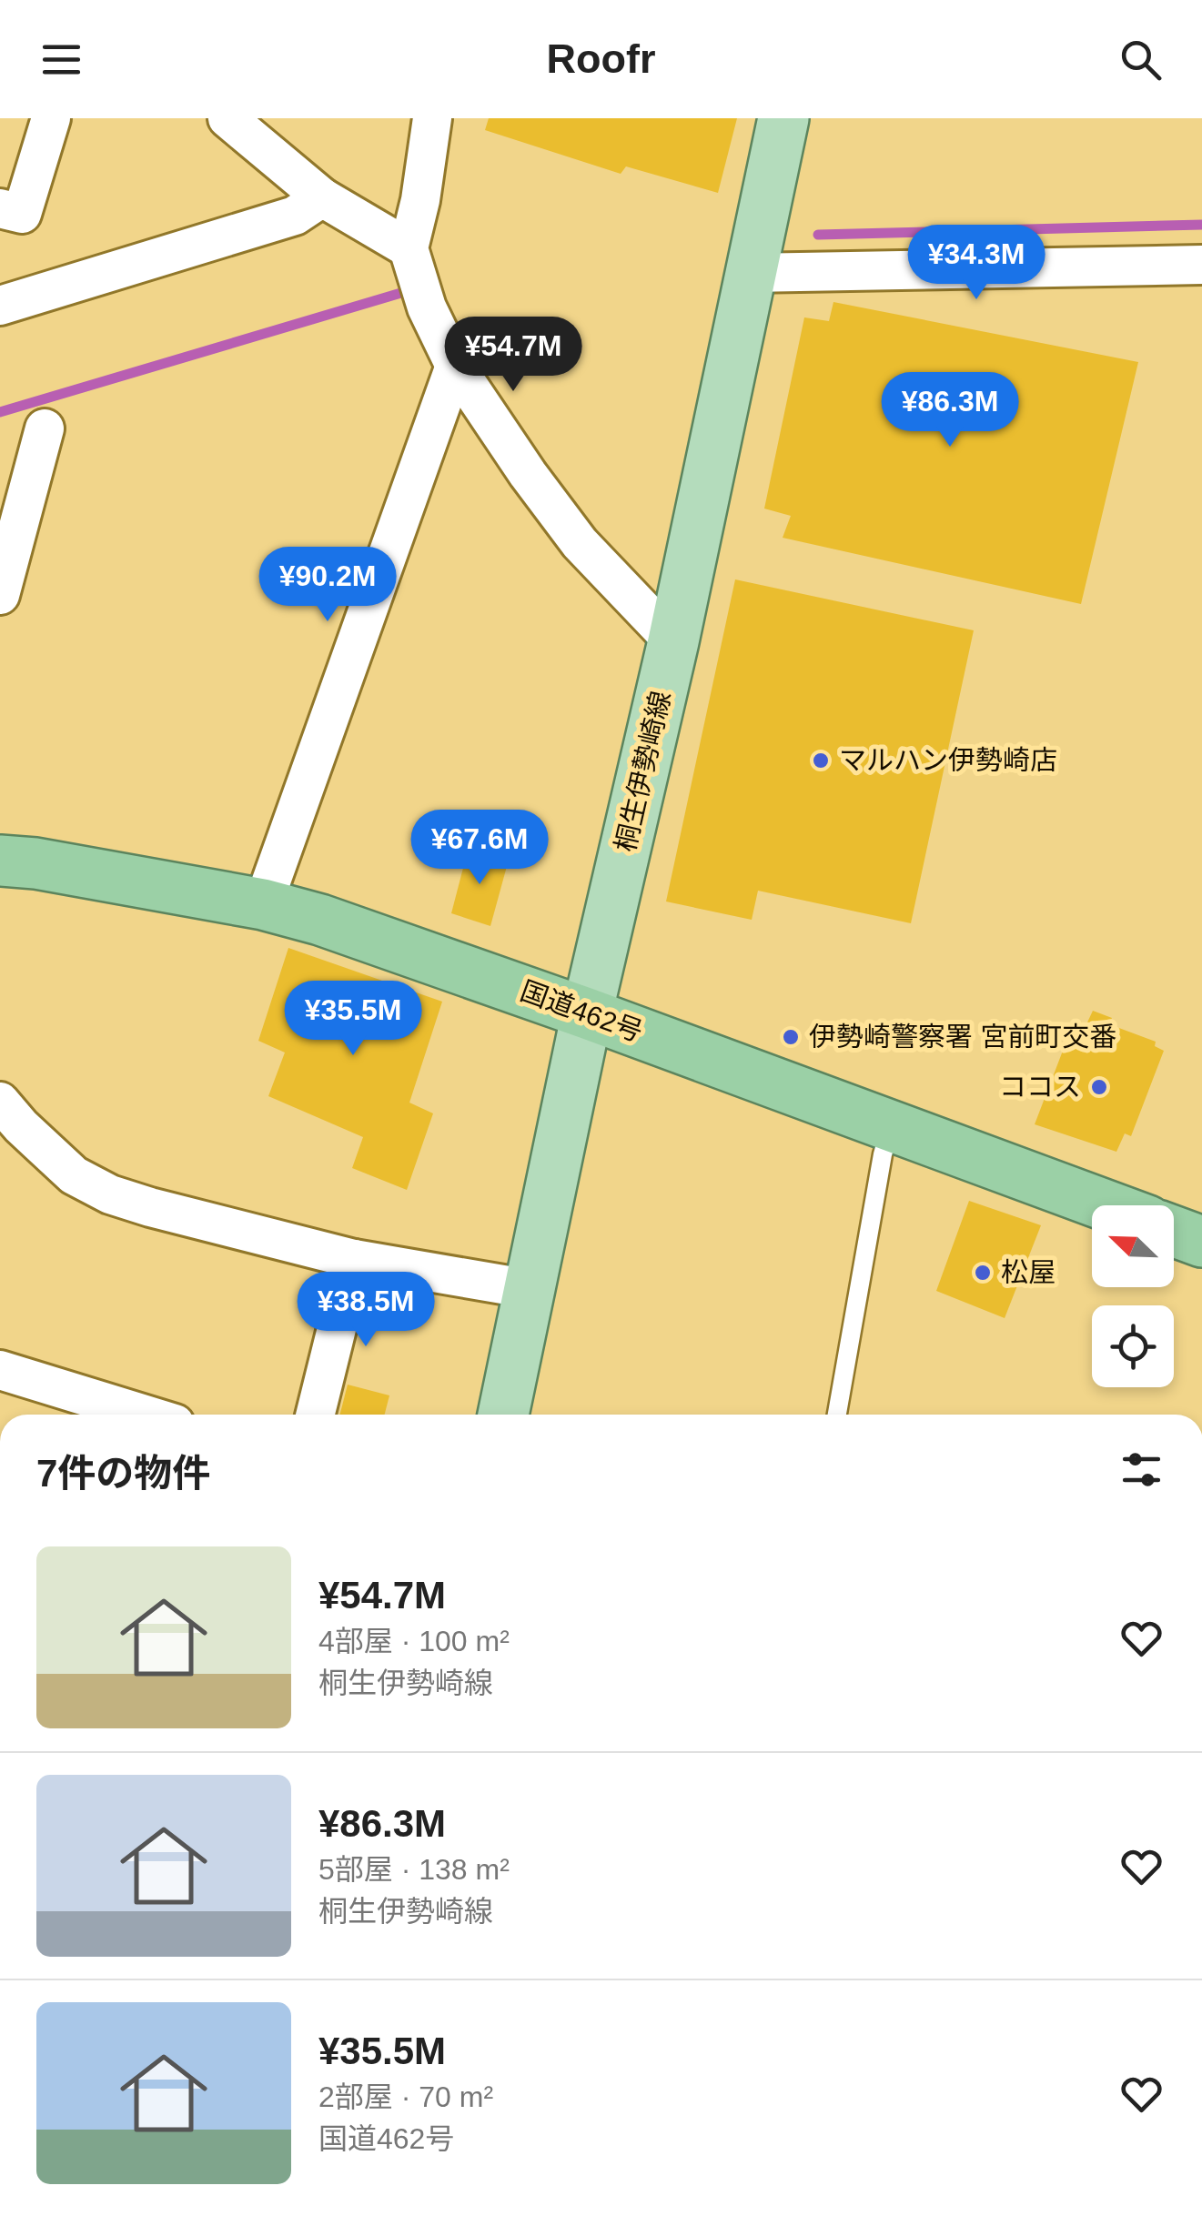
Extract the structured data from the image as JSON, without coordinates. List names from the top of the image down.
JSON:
{
  "streets": {
    "highway": ["国道462号"],
    "main road": ["桐生伊勢崎線"]
  },
  "crossings": [
    ["桐生伊勢崎線", "国道462号"]
  ],
  "places": [
    "マルハン伊勢崎店",
    "伊勢崎警察署 宮前町交番",
    "ココス",
    "松屋"
  ],
  "north": "top left",
  "page": {
    "header": "Roofr",
    "price": [
      "¥34.3M",
      "¥54.7M",
      "¥86.3M",
      "¥90.2M",
      "¥67.6M",
      "¥35.5M",
      "¥38.5M"
    ],
    "heading": "7件の物件",
    "list": [
      {
        "name": "¥54.7M",
        "note": "4部屋 · 100 m² · 桐生伊勢崎線"
      },
      {
        "name": "¥86.3M",
        "note": "5部屋 · 138 m² · 桐生伊勢崎線"
      },
      {
        "name": "¥35.5M",
        "note": "2部屋 · 70 m² · 国道462号"
      }
    ]
  }
}
